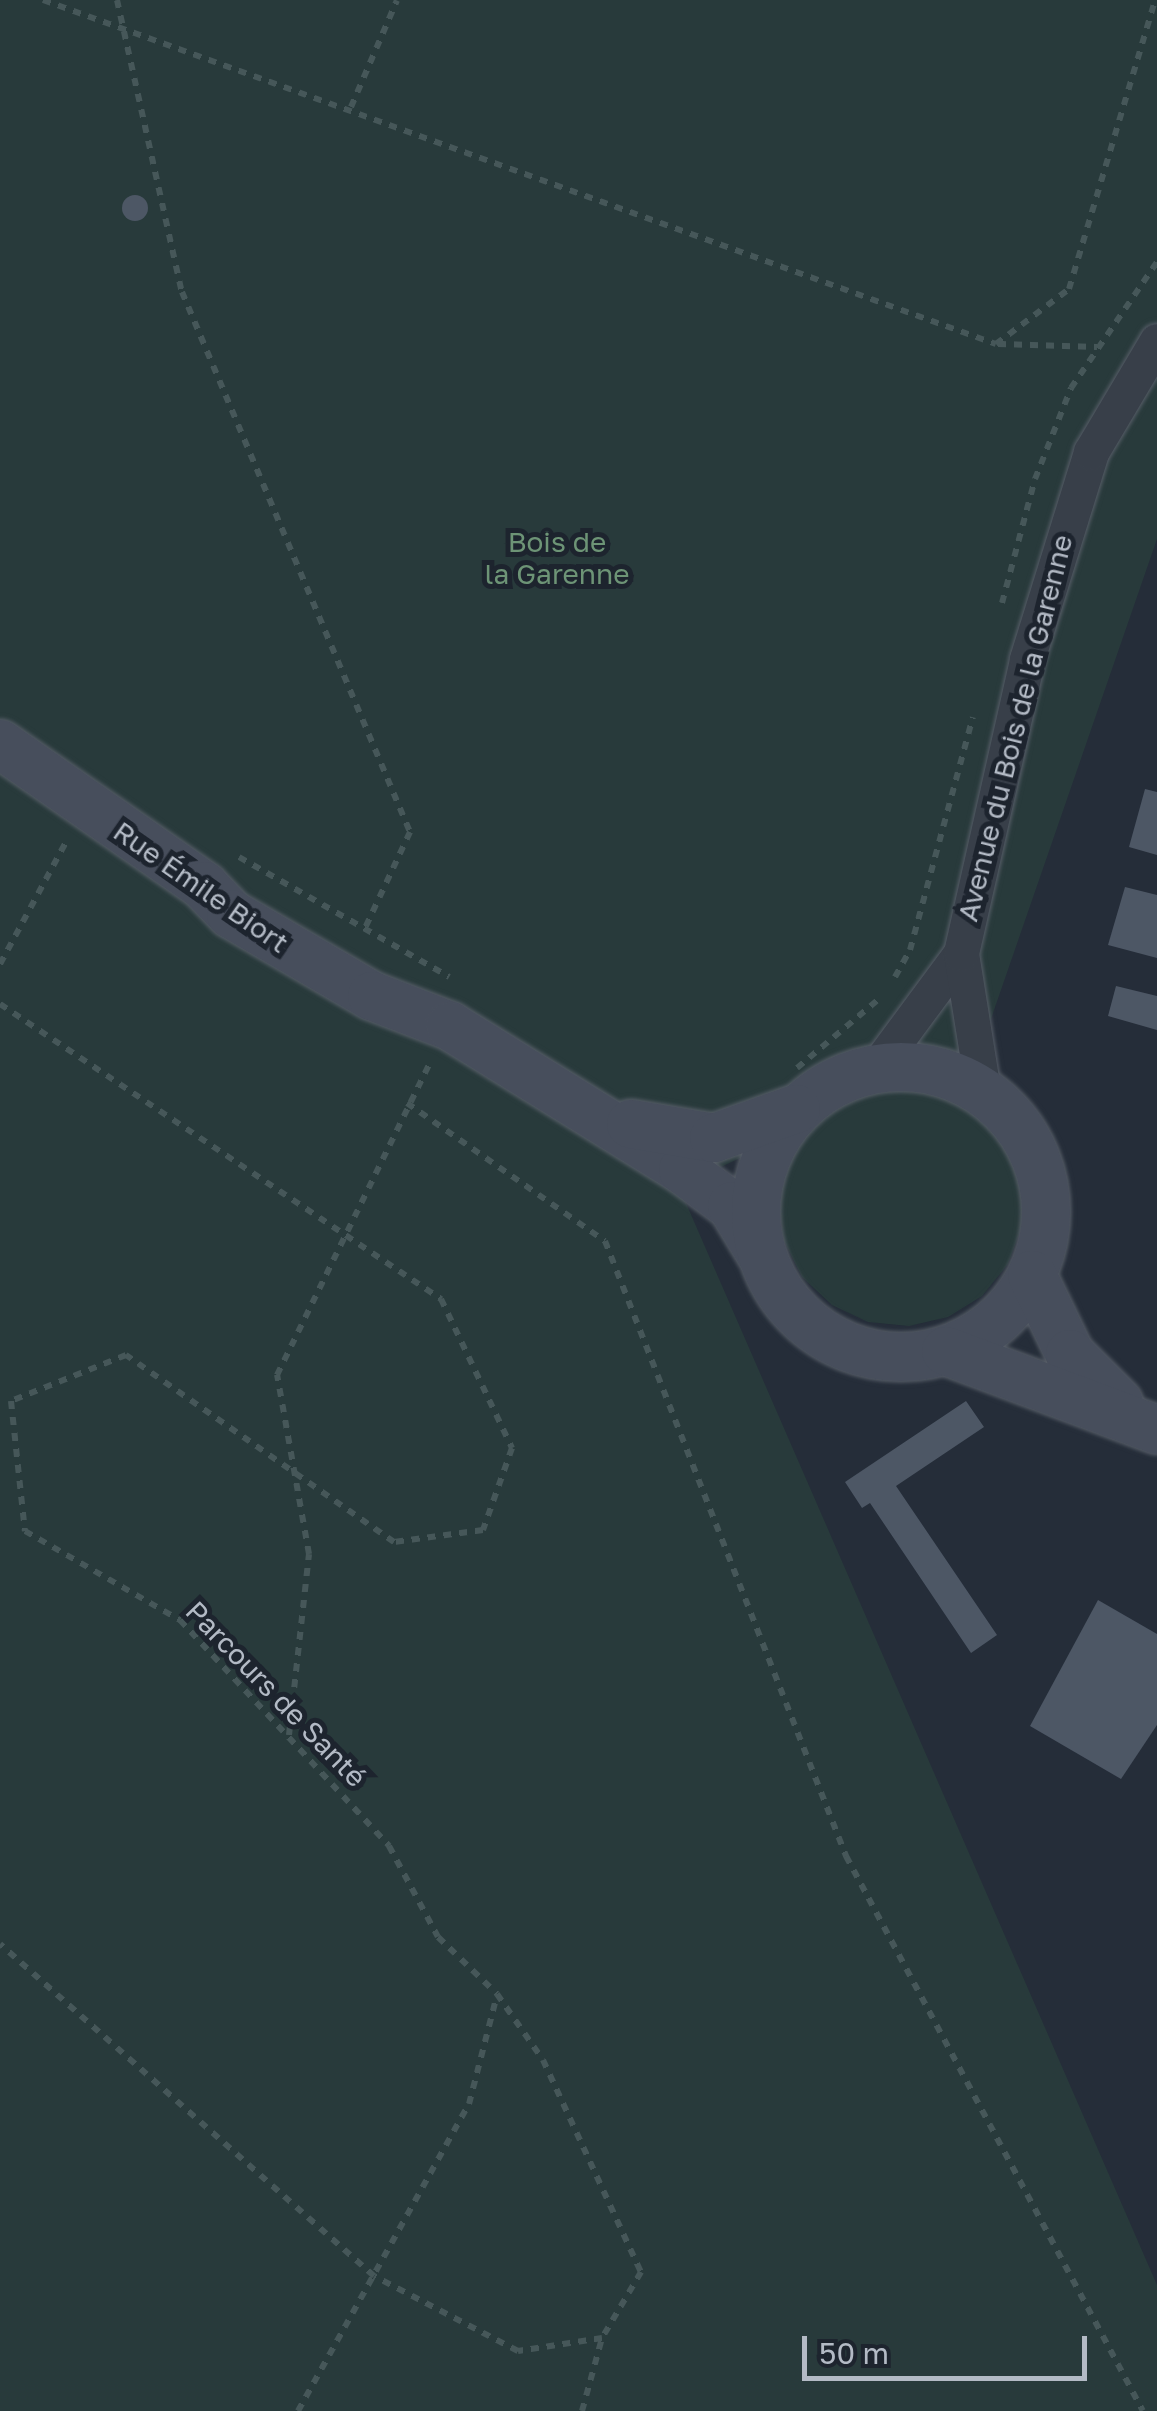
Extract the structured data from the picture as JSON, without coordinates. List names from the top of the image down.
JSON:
{
  "streets": {
    "street": ["Avenue du Bois de la Garenne", "Rue Émile Biort"],
    "path": ["Parcours de Santé"]
  },
  "crossings": [
    ["Avenue du Bois de la Garenne", "Rue Émile Biort"]
  ],
  "parks": ["Bois de la Garenne"],
  "scale_bar": "50 m"
}
